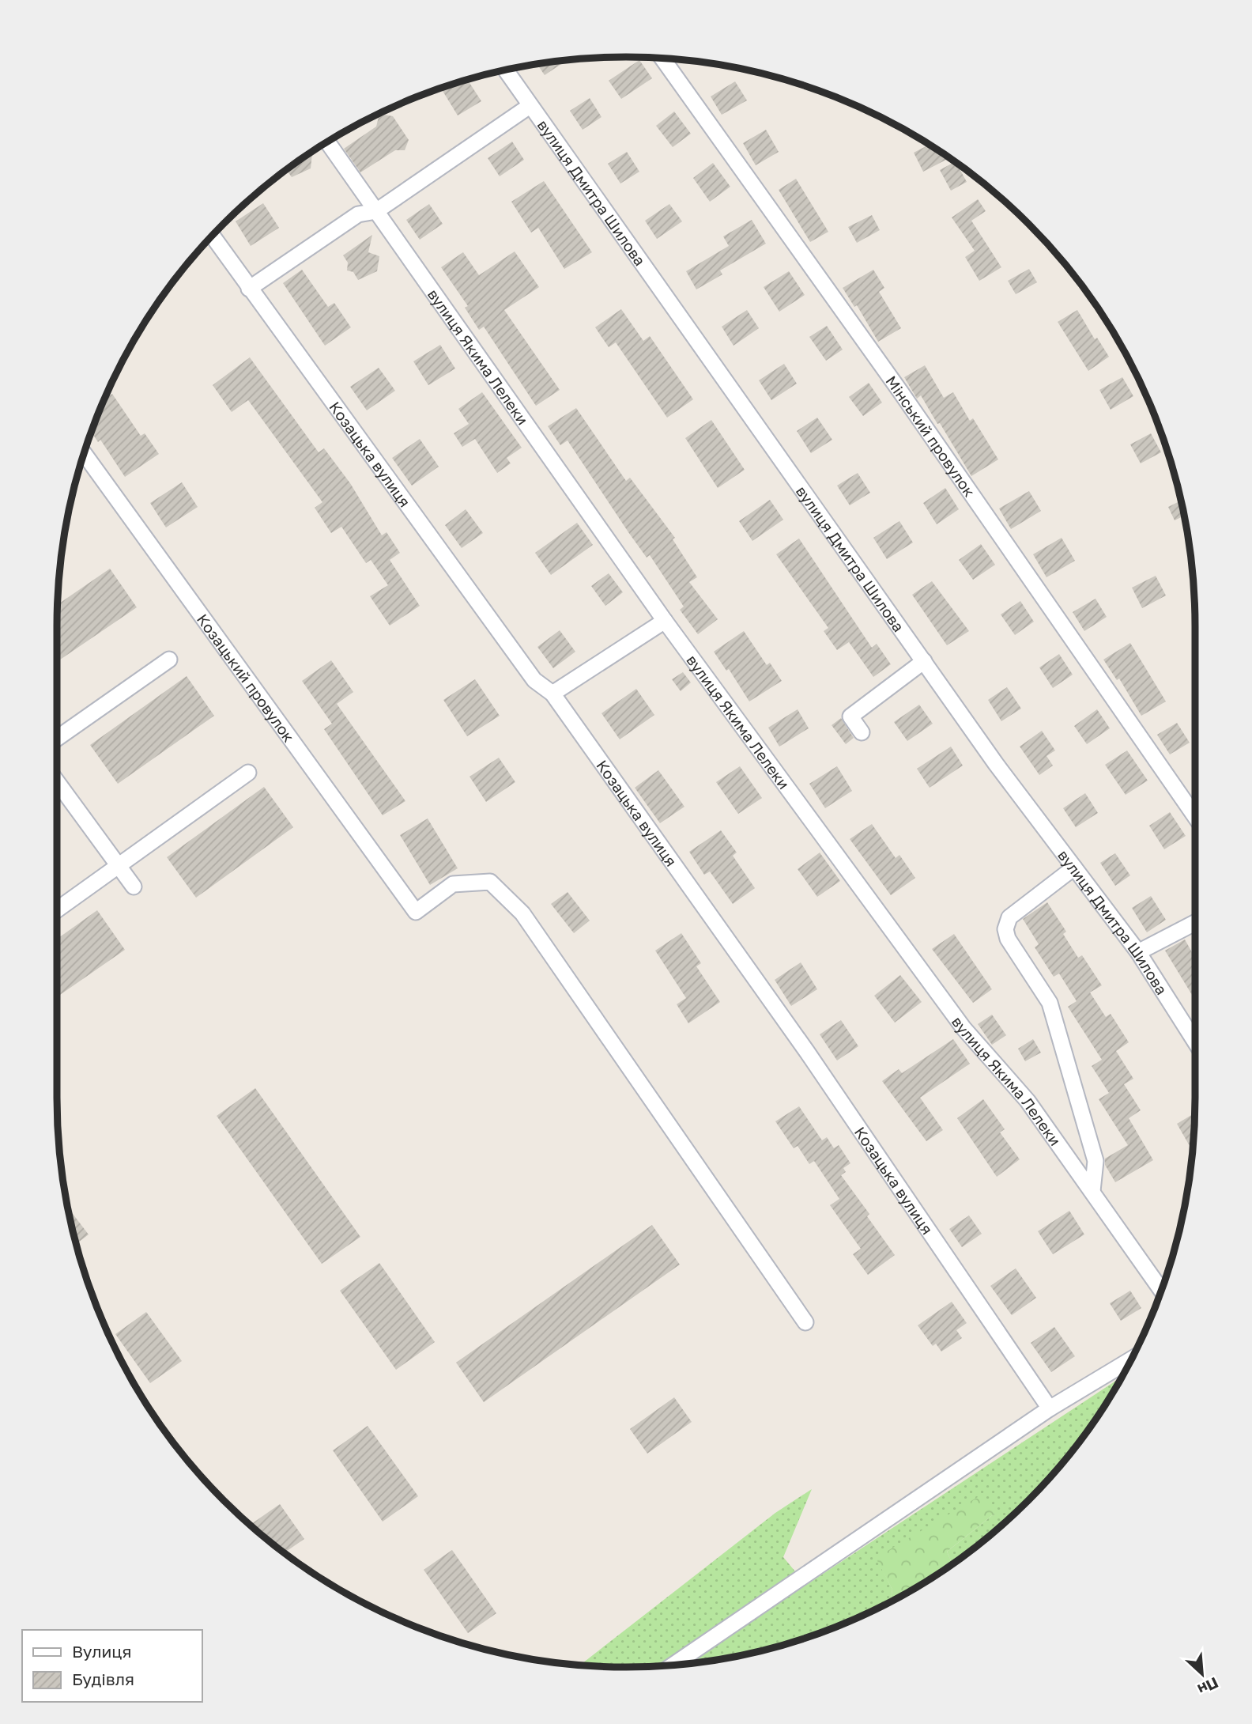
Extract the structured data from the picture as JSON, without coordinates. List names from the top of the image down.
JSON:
{
  "streets": {
    "street": [
      "вулиця Дмитра Шилова",
      "вулиця Якима Лелеки",
      "Мінський провулок",
      "Козацька вулиця",
      "Козацький провулок"
    ]
  },
  "legend": ["Вулиця", "Будівля"],
  "north": "bottom right"
}
